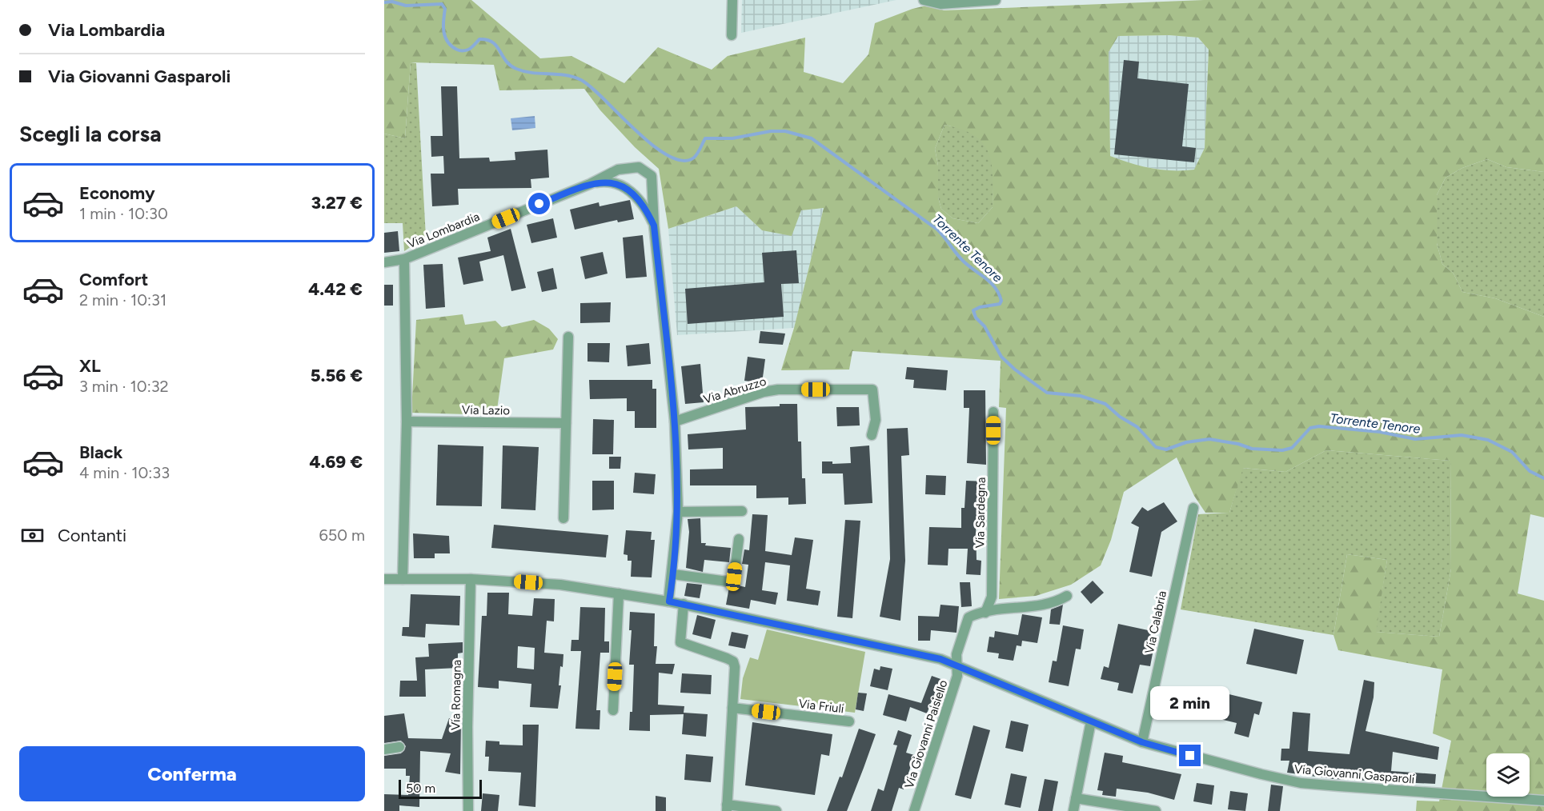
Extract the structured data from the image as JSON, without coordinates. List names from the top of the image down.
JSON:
{
  "streets": {
    "street": [
      "Via Lombardia",
      "Via Abruzzo",
      "Via Lazio",
      "Via Sardegna",
      "Via Calabria",
      "Via Romagna",
      "Via Friuli",
      "Via Giovanni Paisiello",
      "Via Giovanni Gasparoli"
    ]
  },
  "crossings": [
    ["Via Calabria", "Via Giovanni Gasparoli"],
    ["Via Romagna", "Via Giovanni Gasparoli"],
    ["Via Giovanni Paisiello", "Via Giovanni Gasparoli"]
  ],
  "water": ["Torrente Tenore"],
  "scale_bar": "50 m",
  "page": {
    "banner": ["Via Lombardia", "Via Giovanni Gasparoli"],
    "heading": "Scegli la corsa",
    "list": [
      {
        "name": "Economy",
        "note": "1 min · 10:30",
        "value": "3.27 €"
      },
      {
        "name": "Comfort",
        "note": "2 min · 10:31",
        "value": "4.42 €"
      },
      {
        "name": "XL",
        "note": "3 min · 10:32",
        "value": "5.56 €"
      },
      {
        "name": "Black",
        "note": "4 min · 10:33",
        "value": "4.69 €"
      }
    ],
    "pay": ["Contanti", "650 m"],
    "bubble": "2 min",
    "buttons": "Conferma",
    "scale": "50 m"
  }
}
